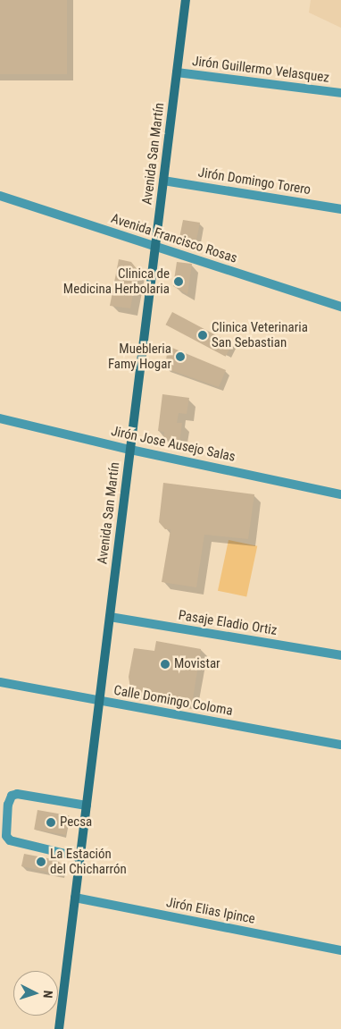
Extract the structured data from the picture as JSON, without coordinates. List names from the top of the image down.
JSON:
{
  "streets": {
    "street": [
      "Jirón Guillermo Velasquez",
      "Avenida San Martín",
      "Jirón Domingo Torero",
      "Avenida Francisco Rosas",
      "Jirón Jose Ausejo Salas",
      "Pasaje Eladio Ortiz",
      "Calle Domingo Coloma",
      "Jirón Elias Ipince"
    ]
  },
  "crossings": [
    ["Jirón Guillermo Velasquez", "Avenida San Martín"],
    ["Avenida San Martín", "Jirón Domingo Torero"],
    ["Avenida San Martín", "Avenida Francisco Rosas"],
    ["Avenida San Martín", "Jirón Jose Ausejo Salas"],
    ["Avenida San Martín", "Pasaje Eladio Ortiz"],
    ["Avenida San Martín", "Calle Domingo Coloma"],
    ["Avenida San Martín", "Jirón Elias Ipince"]
  ],
  "places": [
    "Clinica de Medicina Herbolaria",
    "Clinica Veterinaria San Sebastian",
    "Muebleria Famy Hogar",
    "Movistar",
    "Pecsa",
    "La Estación del Chicharrón"
  ],
  "north": "right"
}
